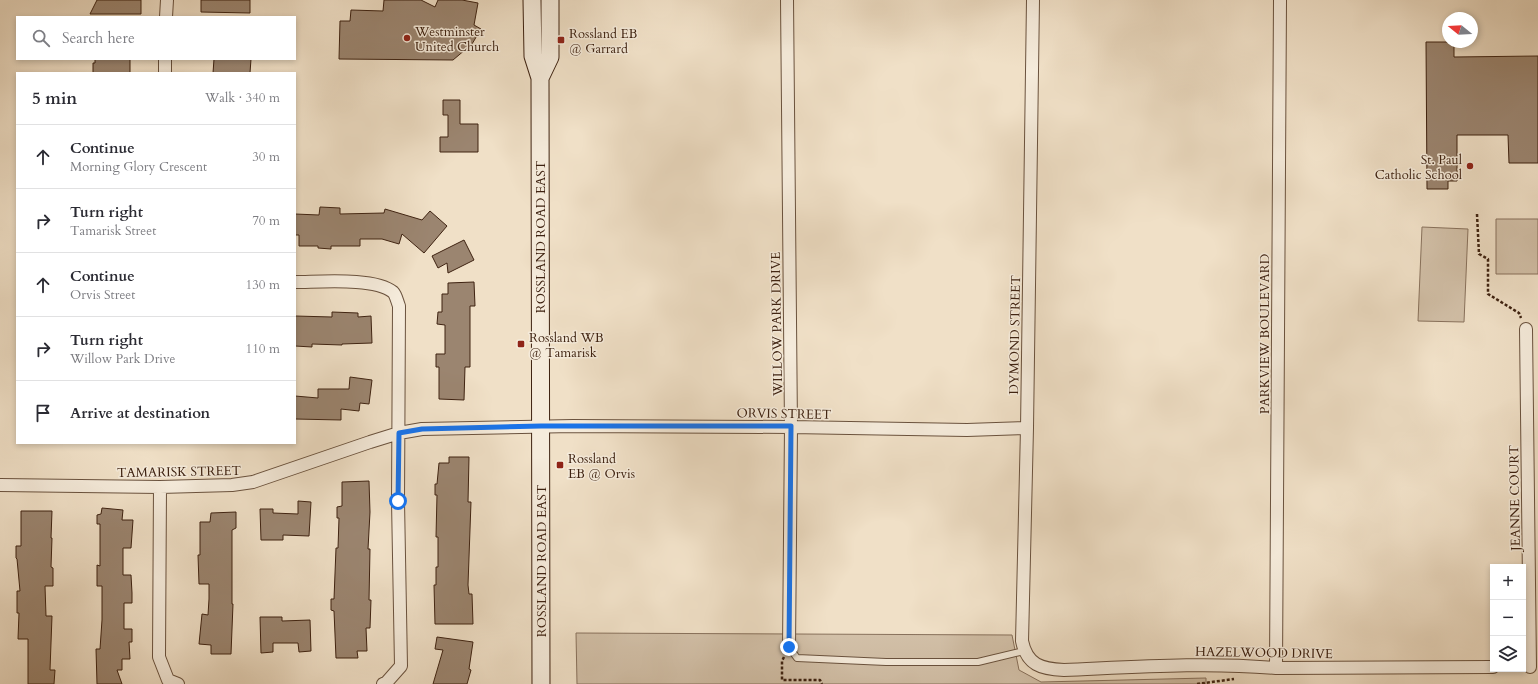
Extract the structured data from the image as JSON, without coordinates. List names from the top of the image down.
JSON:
{
  "streets": {
    "main road": ["ROSSLAND ROAD EAST"],
    "street": [
      "WILLOW PARK DRIVE",
      "PARKVIEW BOULEVARD",
      "DYMOND STREET",
      "ORVIS STREET",
      "TAMARISK STREET",
      "JEANNE COURT",
      "HAZELWOOD DRIVE"
    ]
  },
  "crossings": [
    ["ROSSLAND ROAD EAST", "ORVIS STREET"],
    ["ROSSLAND ROAD EAST", "TAMARISK STREET"],
    ["WILLOW PARK DRIVE", "ORVIS STREET"],
    ["PARKVIEW BOULEVARD", "HAZELWOOD DRIVE"],
    ["DYMOND STREET", "ORVIS STREET"],
    ["DYMOND STREET", "HAZELWOOD DRIVE"],
    ["ORVIS STREET", "TAMARISK STREET"]
  ],
  "places": {
    "other": ["Westminster United Church", "St. Paul Catholic School"],
    "transit": ["Rossland EB @ Garrard", "Rossland WB @ Tamarisk", "Rossland EB @ Orvis"]
  },
  "north": "left",
  "page": {
    "search": "Search here",
    "heading": ["5 min", "Walk · 340 m"],
    "list": [
      ["Continue", "Morning Glory Crescent", "30 m"],
      ["Turn right", "Tamarisk Street", "70 m"],
      ["Continue", "Orvis Street", "130 m"],
      ["Turn right", "Willow Park Drive", "110 m"],
      "Arrive at destination"
    ],
    "map_buttons": ["+", "−"]
  }
}
